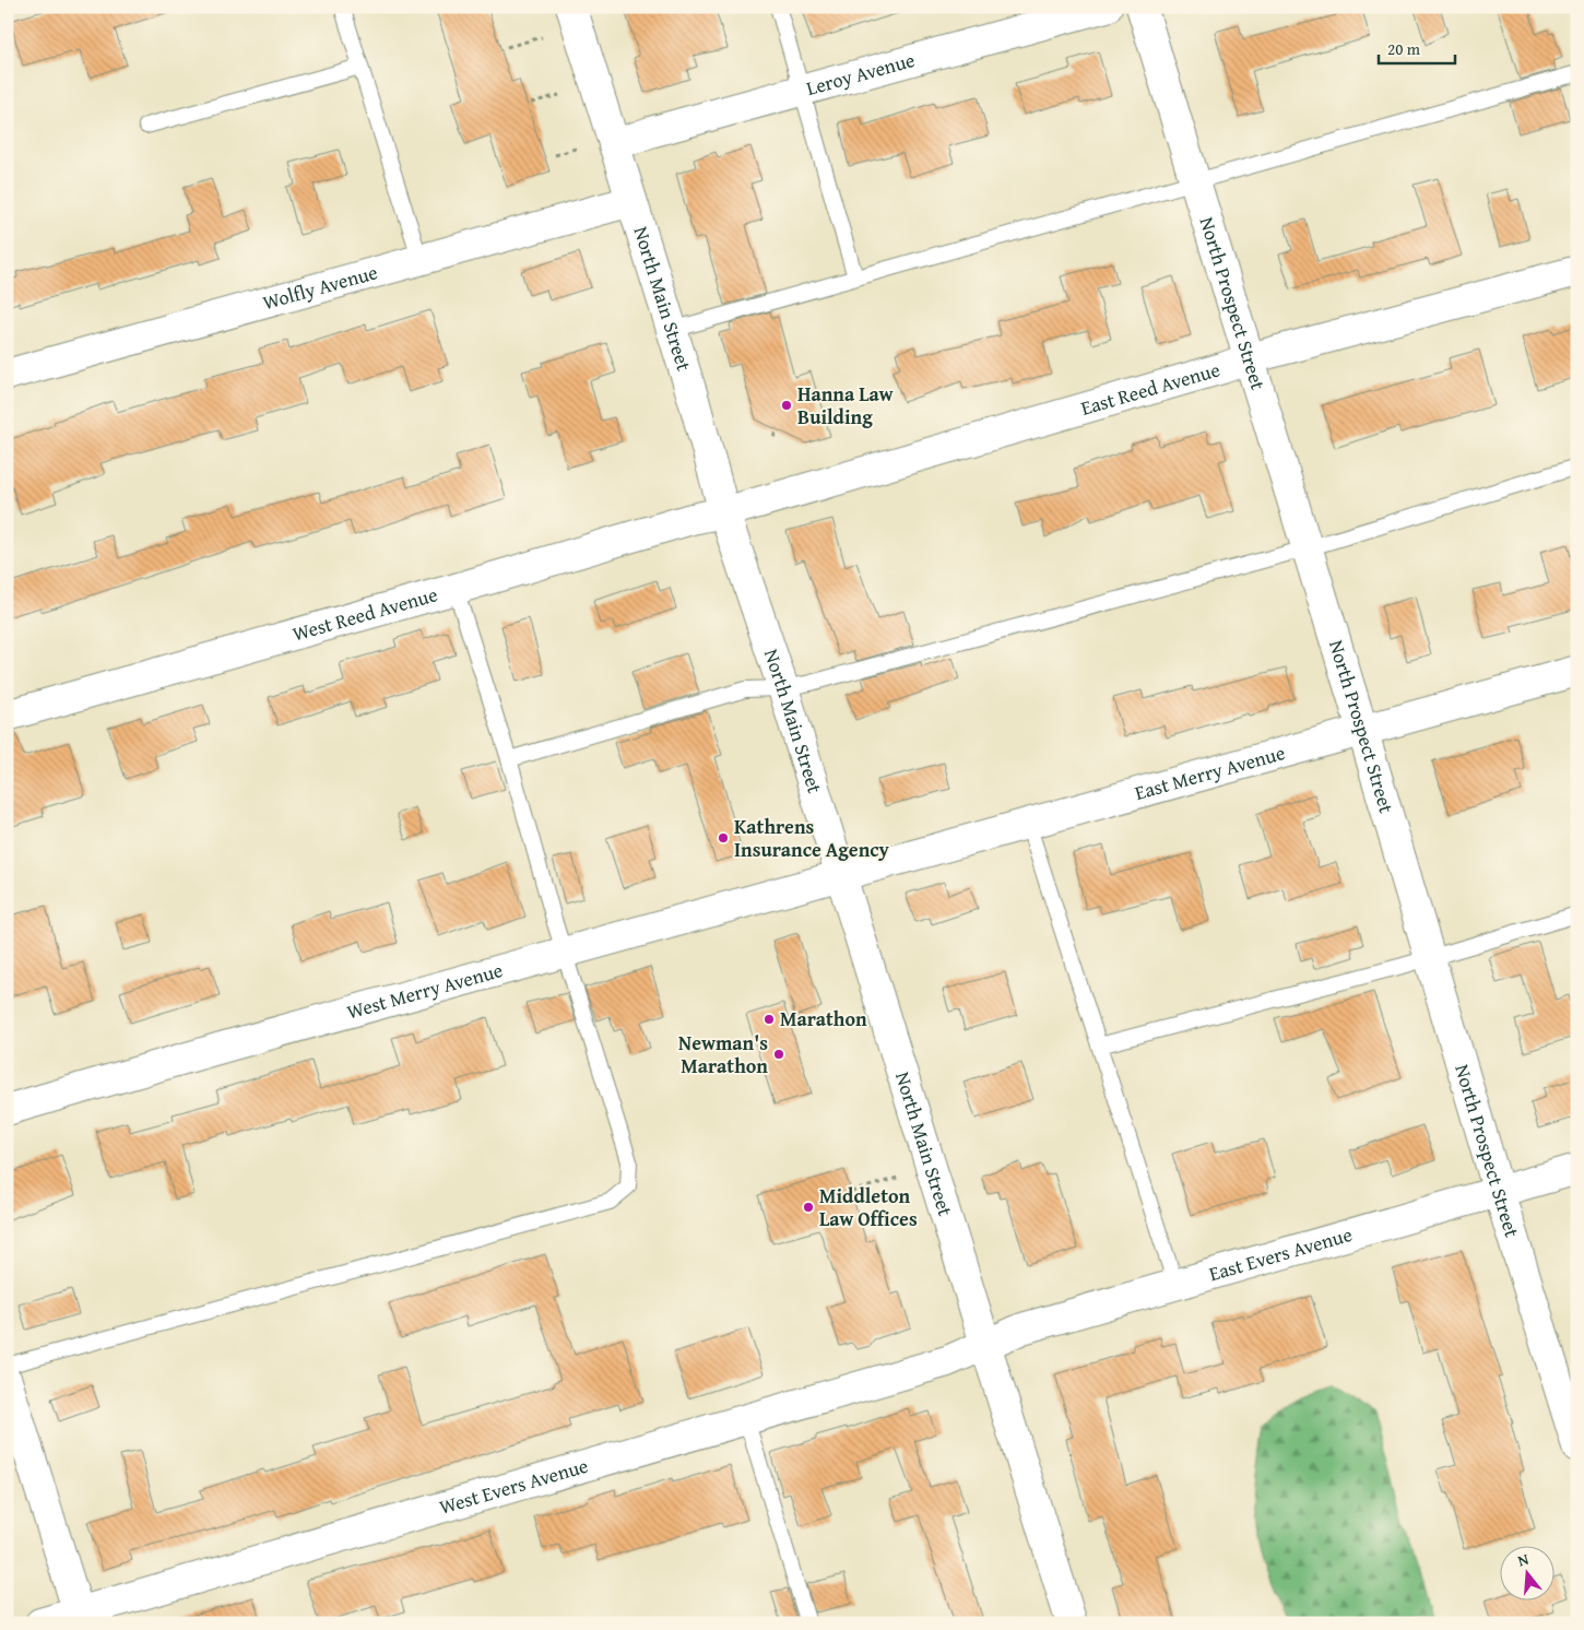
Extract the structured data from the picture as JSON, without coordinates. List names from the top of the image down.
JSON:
{
  "streets": {
    "street": [
      "Leroy Avenue",
      "Wolfly Avenue",
      "North Main Street",
      "North Prospect Street",
      "East Reed Avenue",
      "West Reed Avenue",
      "East Merry Avenue",
      "West Merry Avenue",
      "East Evers Avenue",
      "West Evers Avenue"
    ]
  },
  "crossings": [
    ["Leroy Avenue", "North Main Street"],
    ["Wolfly Avenue", "North Main Street"],
    ["North Main Street", "East Reed Avenue"],
    ["North Main Street", "West Reed Avenue"],
    ["North Main Street", "East Merry Avenue"],
    ["North Main Street", "West Merry Avenue"],
    ["North Main Street", "East Evers Avenue"],
    ["North Main Street", "West Evers Avenue"],
    ["North Prospect Street", "East Reed Avenue"],
    ["North Prospect Street", "East Merry Avenue"],
    ["North Prospect Street", "East Evers Avenue"],
    ["East Reed Avenue", "West Reed Avenue"],
    ["East Merry Avenue", "West Merry Avenue"],
    ["East Evers Avenue", "West Evers Avenue"]
  ],
  "places": [
    "Hanna Law Building",
    "Kathrens Insurance Agency",
    "Marathon",
    "Newman's Marathon",
    "Middleton Law Offices"
  ],
  "scale_bar": "20 m",
  "north": "top"
}
